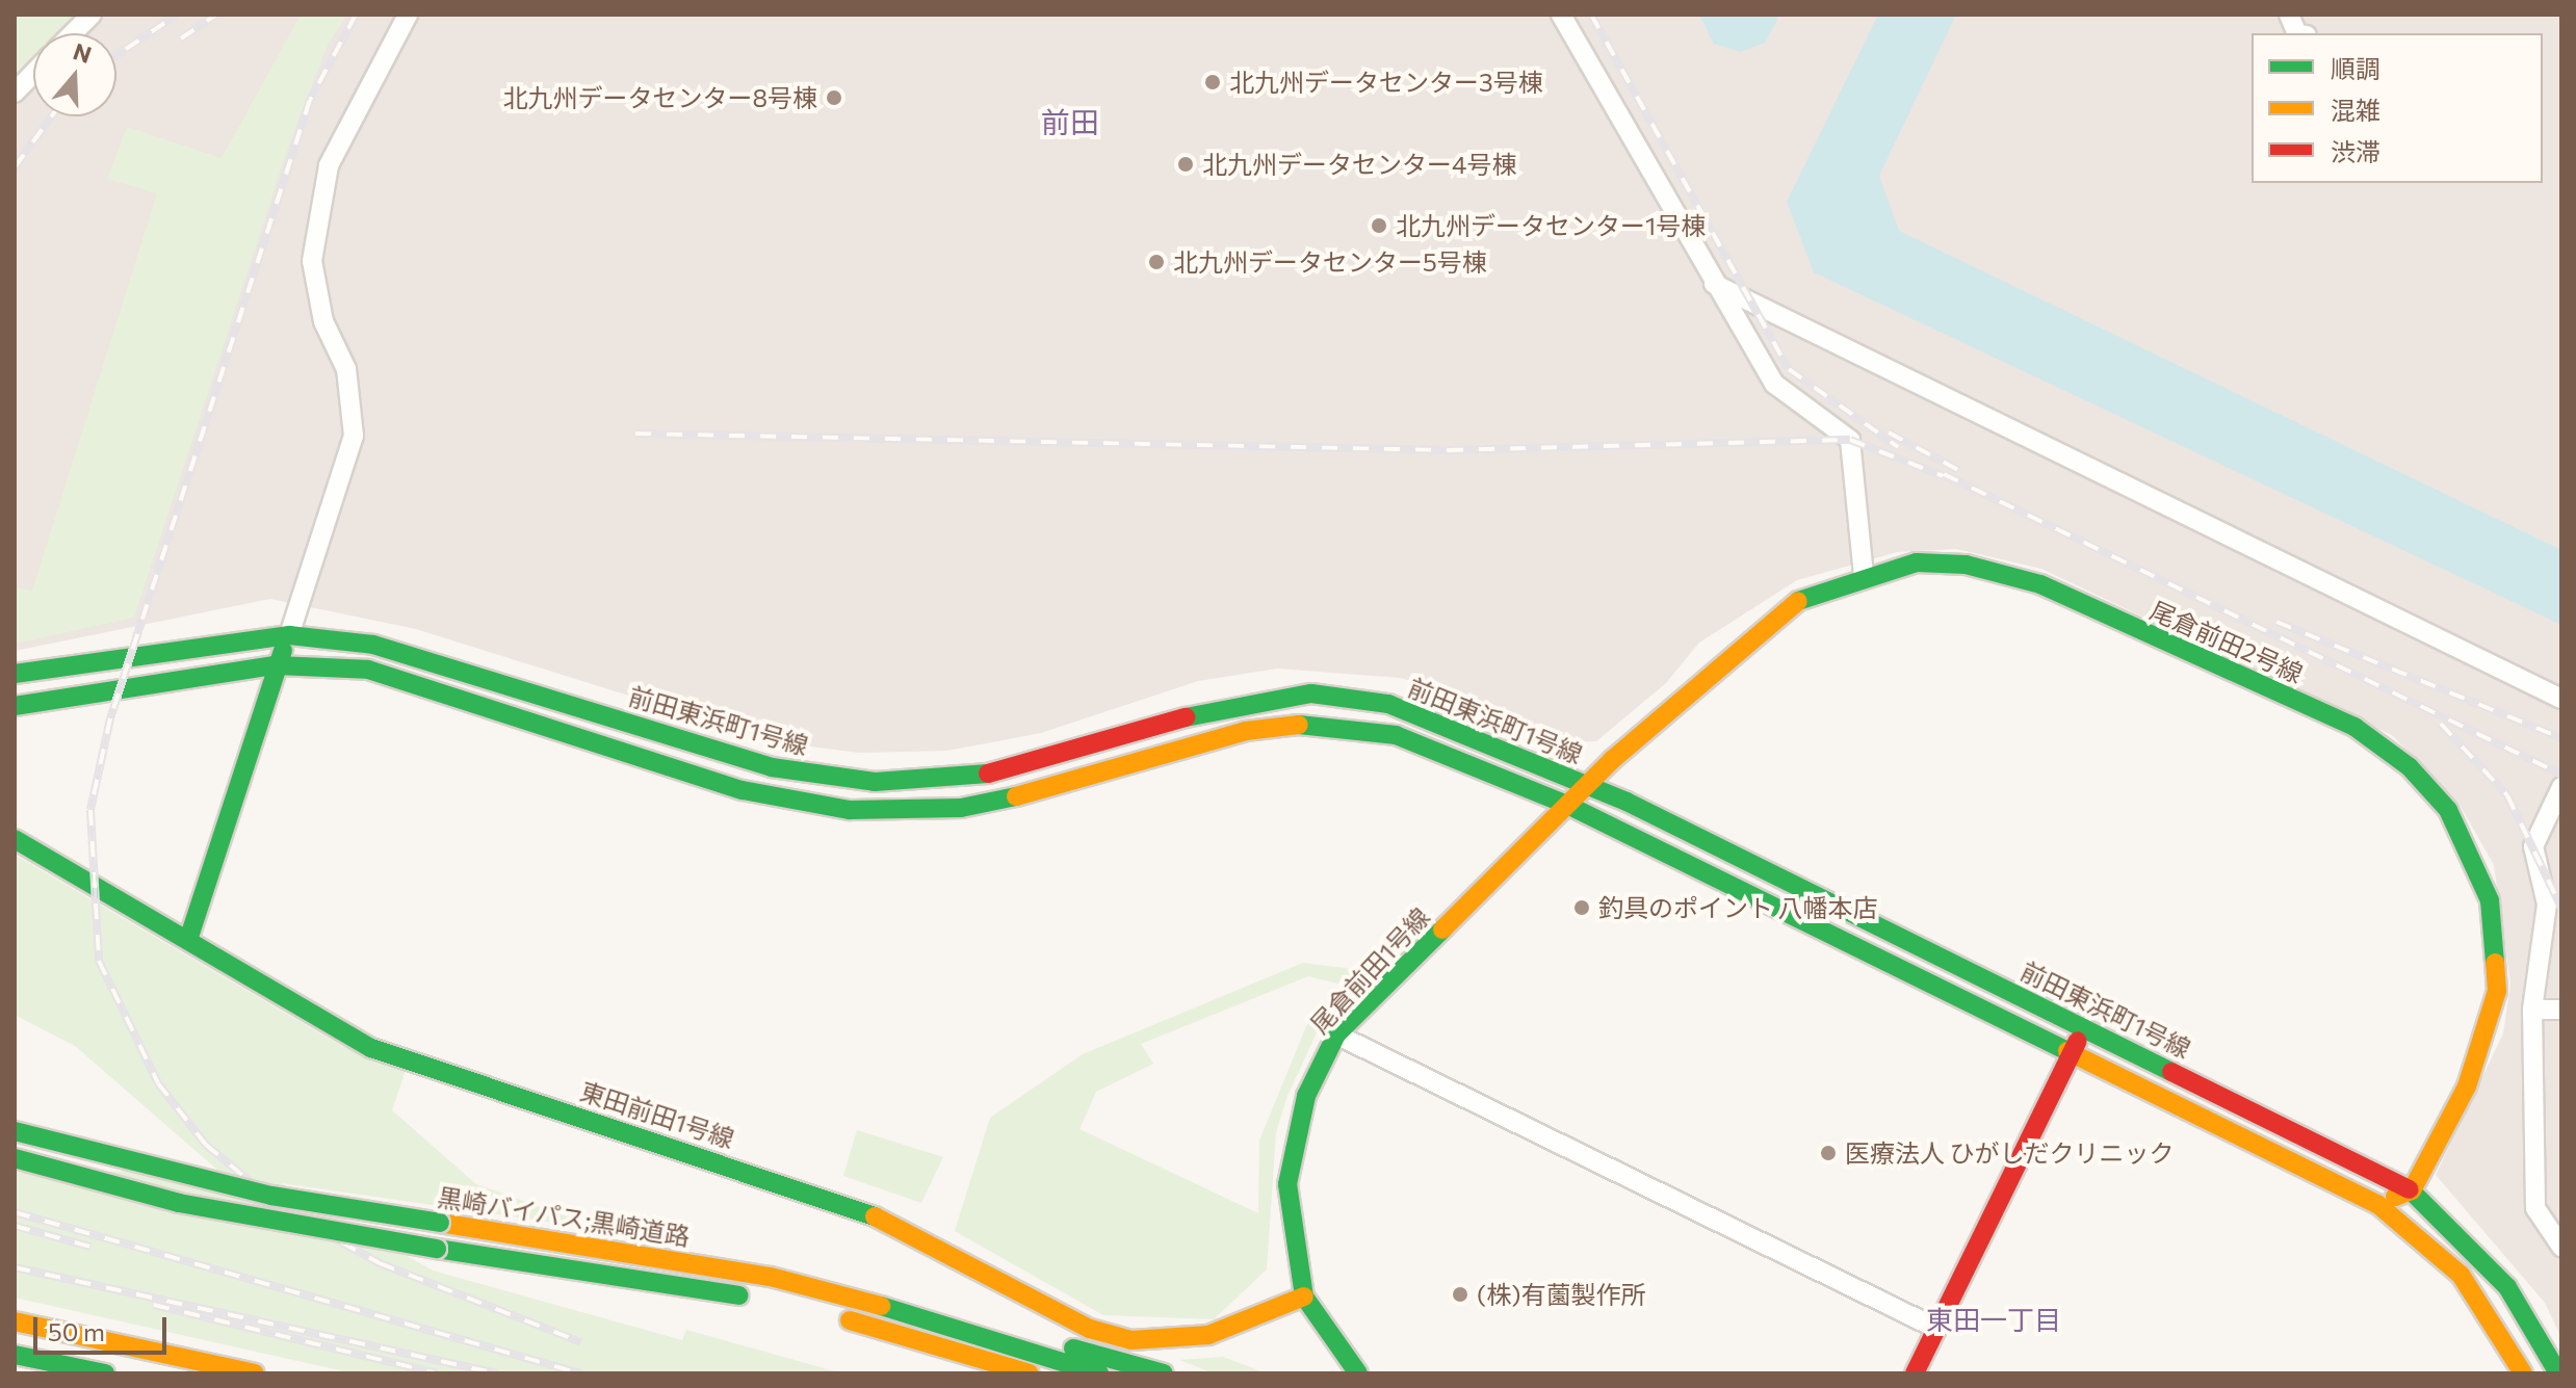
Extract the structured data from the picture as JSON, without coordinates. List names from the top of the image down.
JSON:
{
  "streets": {
    "main road": [
      "尾倉前田2号線",
      "前田東浜町1号線",
      "尾倉前田1号線",
      "東田前田1号線",
      "黒崎バイパス;黒崎道路"
    ]
  },
  "crossings": [
    ["尾倉前田2号線", "前田東浜町1号線"],
    ["尾倉前田2号線", "尾倉前田1号線"],
    ["前田東浜町1号線", "尾倉前田1号線"],
    ["尾倉前田1号線", "東田前田1号線"]
  ],
  "districts": ["前田", "東田一丁目"],
  "places": [
    "北九州データセンター3号棟",
    "北九州データセンター8号棟",
    "北九州データセンター4号棟",
    "北九州データセンター1号棟",
    "北九州データセンター5号棟",
    "釣具のポイント 八幡本店",
    "医療法人 ひがしだクリニック",
    "(株)有薗製作所"
  ],
  "legend": ["順調", "混雑", "渋滞"],
  "scale_bar": "50 m",
  "north": "top"
}
